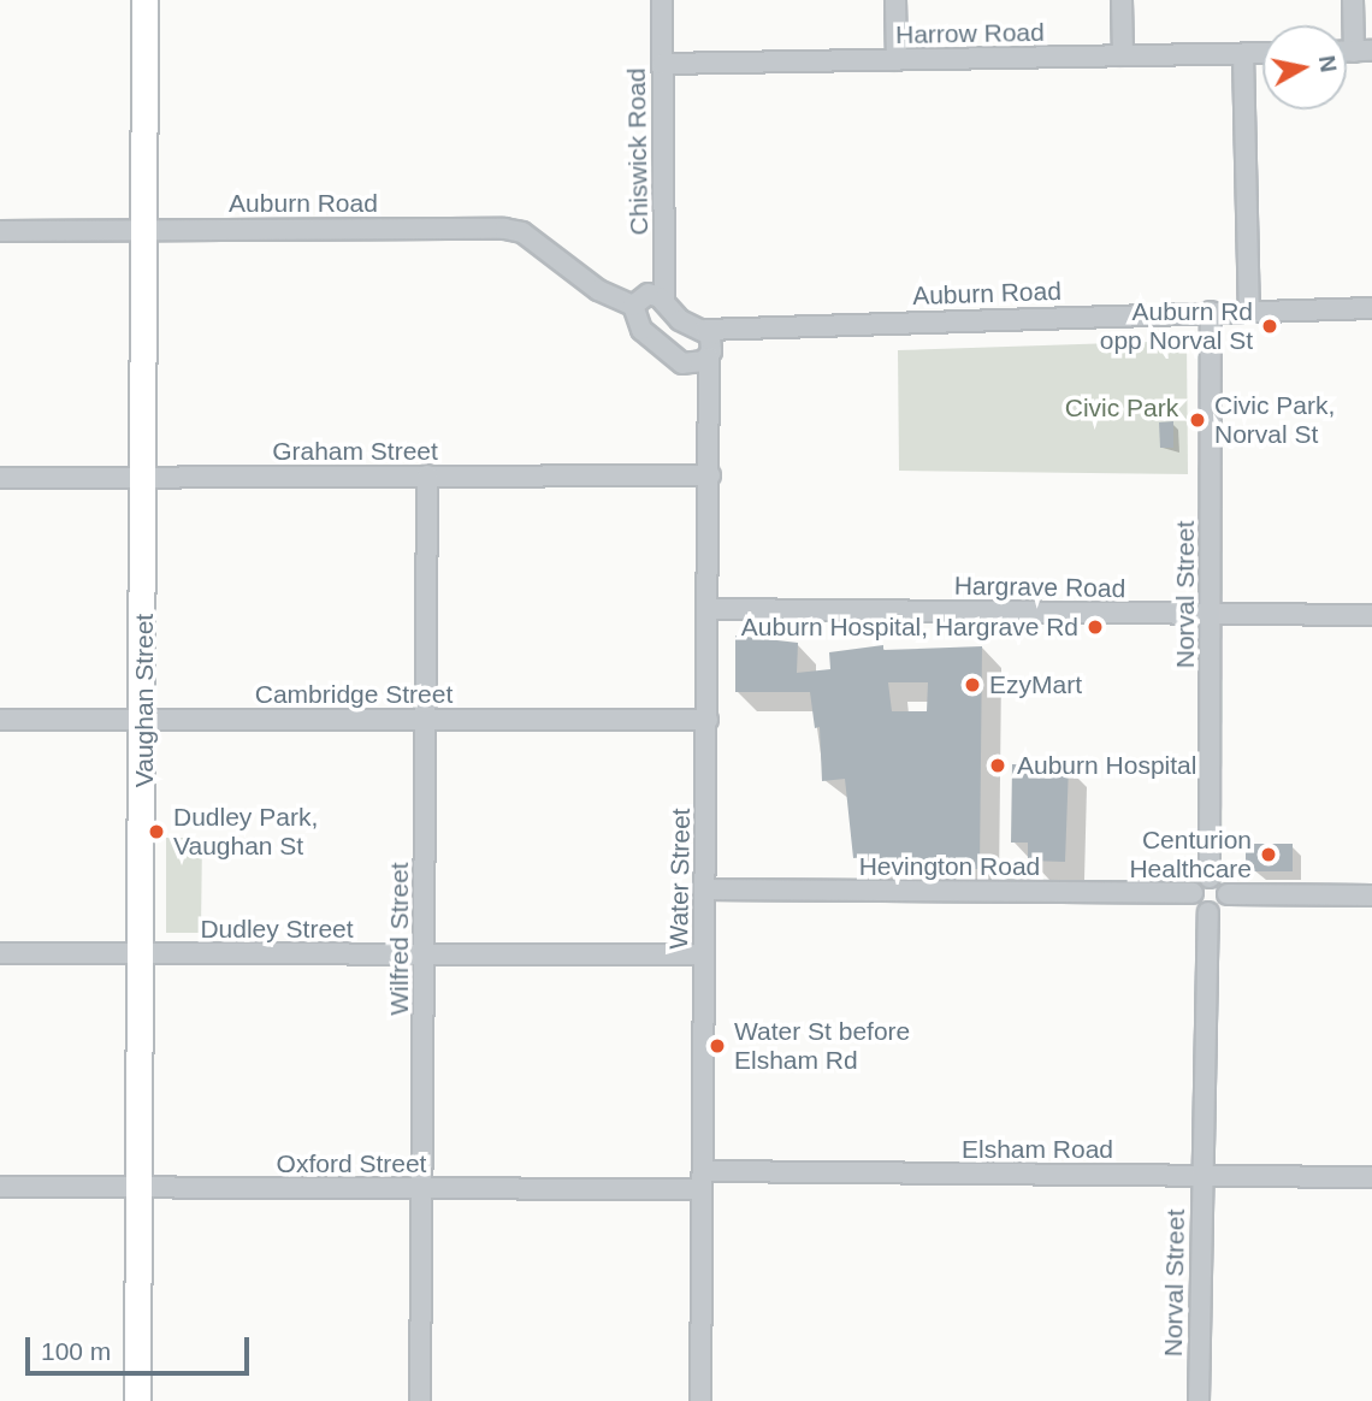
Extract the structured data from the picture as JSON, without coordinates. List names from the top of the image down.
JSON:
{
  "streets": {
    "main road": ["Vaughan Street"],
    "street": [
      "Harrow Road",
      "Chiswick Road",
      "Auburn Road",
      "Graham Street",
      "Hargrave Road",
      "Norval Street",
      "Cambridge Street",
      "Hevington Road",
      "Water Street",
      "Dudley Street",
      "Wilfred Street",
      "Elsham Road",
      "Oxford Street"
    ]
  },
  "crossings": [
    ["Harrow Road", "Chiswick Road"],
    ["Auburn Road", "Norval Street"],
    ["Auburn Road", "Vaughan Street"],
    ["Auburn Road", "Water Street"],
    ["Graham Street", "Vaughan Street"],
    ["Graham Street", "Water Street"],
    ["Graham Street", "Wilfred Street"],
    ["Hargrave Road", "Norval Street"],
    ["Hargrave Road", "Water Street"],
    ["Norval Street", "Hevington Road"],
    ["Norval Street", "Elsham Road"],
    ["Cambridge Street", "Vaughan Street"],
    ["Cambridge Street", "Water Street"],
    ["Cambridge Street", "Wilfred Street"],
    ["Vaughan Street", "Dudley Street"],
    ["Vaughan Street", "Oxford Street"],
    ["Hevington Road", "Water Street"],
    ["Water Street", "Dudley Street"],
    ["Water Street", "Elsham Road"],
    ["Water Street", "Oxford Street"],
    ["Dudley Street", "Wilfred Street"],
    ["Wilfred Street", "Oxford Street"],
    ["Elsham Road", "Oxford Street"]
  ],
  "parks": ["Civic Park"],
  "places": [
    "Auburn Rd opp Norval St",
    "Civic Park, Norval St",
    "Auburn Hospital, Hargrave Rd",
    "EzyMart",
    "Auburn Hospital",
    "Dudley Park, Vaughan St",
    "Centurion Healthcare",
    "Water St before Elsham Rd"
  ],
  "scale_bar": "100 m",
  "north": "right"
}
